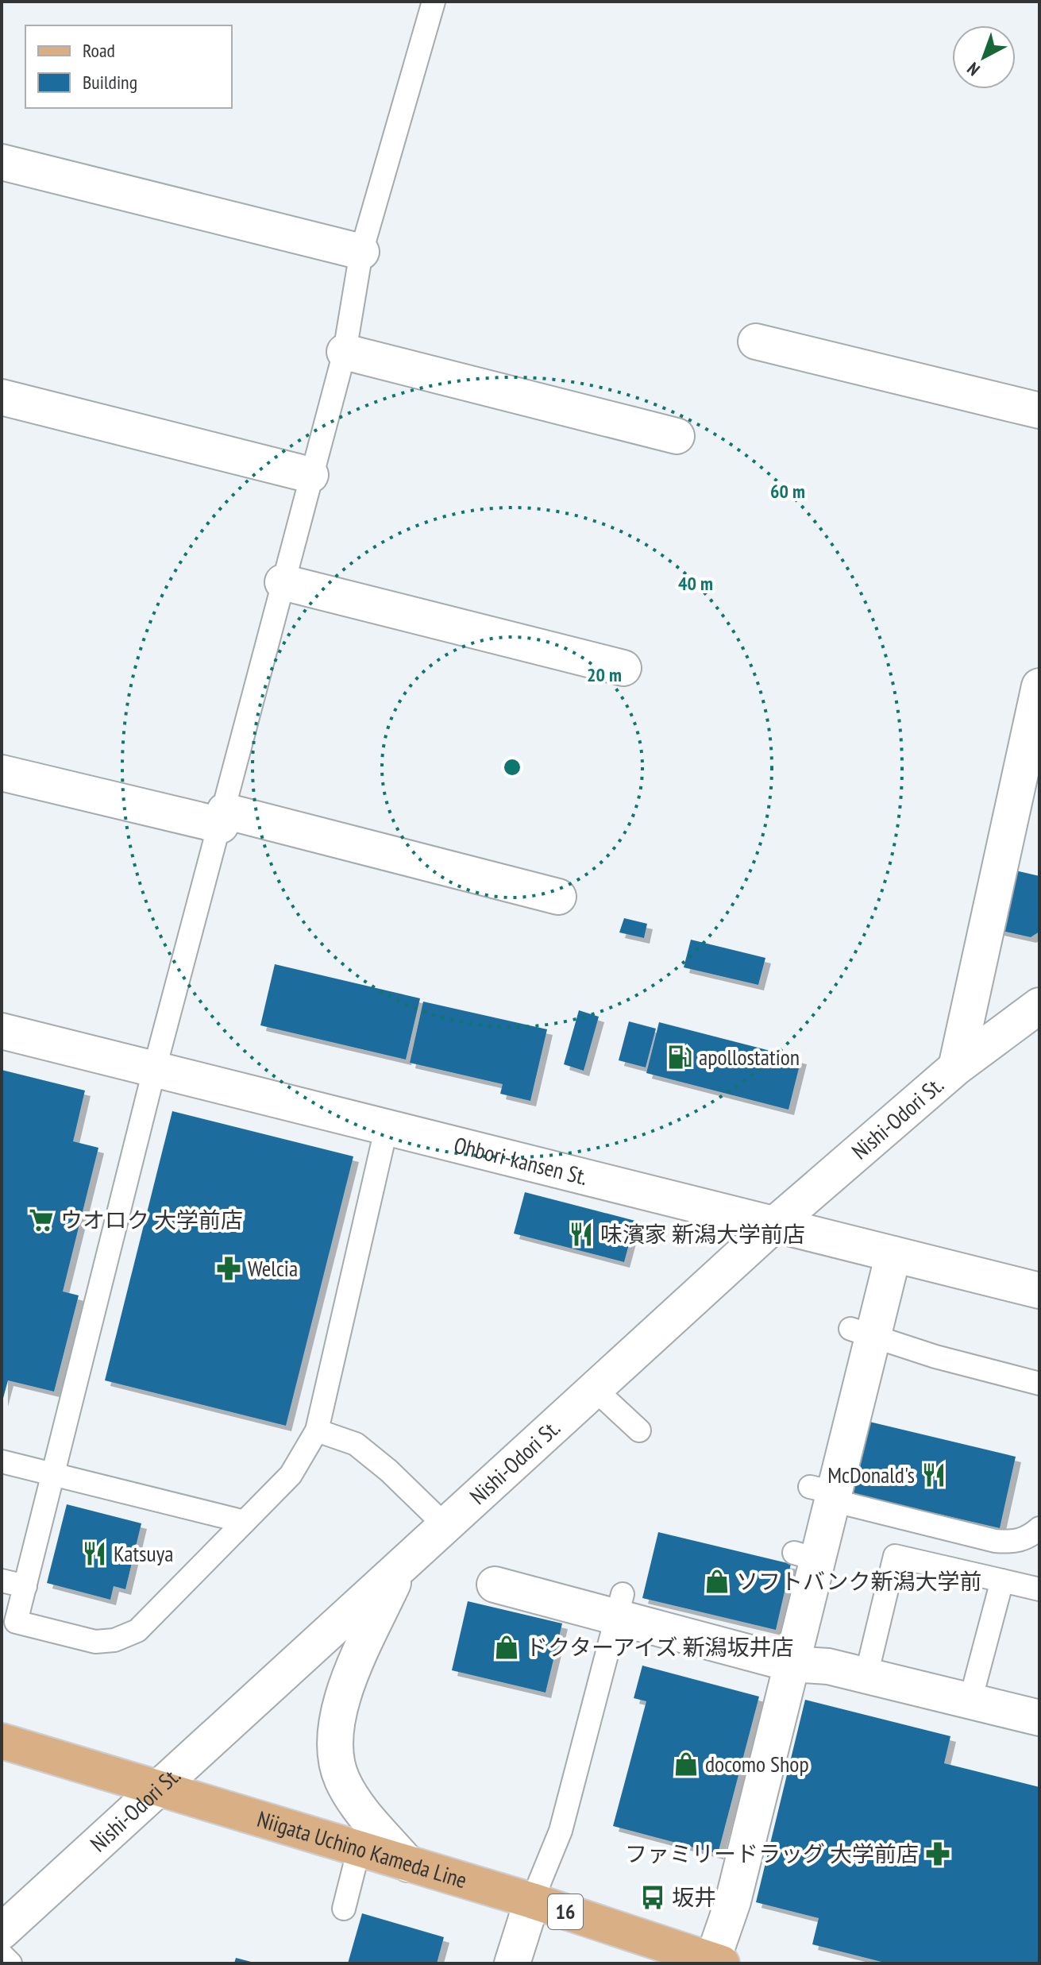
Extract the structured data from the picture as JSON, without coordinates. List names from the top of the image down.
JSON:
{
  "streets": {
    "main road": ["Niigata Uchino Kameda Line", "16"],
    "street": ["Nishi-Odori St.", "Ohbori-kansen St."]
  },
  "crossings": [
    ["Nishi-Odori St.", "Ohbori-kansen St."],
    ["Nishi-Odori St.", "Niigata Uchino Kameda Line"]
  ],
  "places": {
    "fuel station": ["apollostation"],
    "supermarket": ["ウオロク 大学前店"],
    "restaurant": ["味濱家 新潟大学前店", "McDonald's", "Katsuya"],
    "pharmacy": ["Welcia", "ファミリードラッグ 大学前店"],
    "shop": ["ソフトバンク新潟大学前", "ドクターアイズ 新潟坂井店", "docomo Shop"],
    "bus stop": ["坂井"]
  },
  "legend": ["Road", "Building"],
  "north": "bottom left",
  "rings": ["60 m", "40 m", "20 m"]
}
